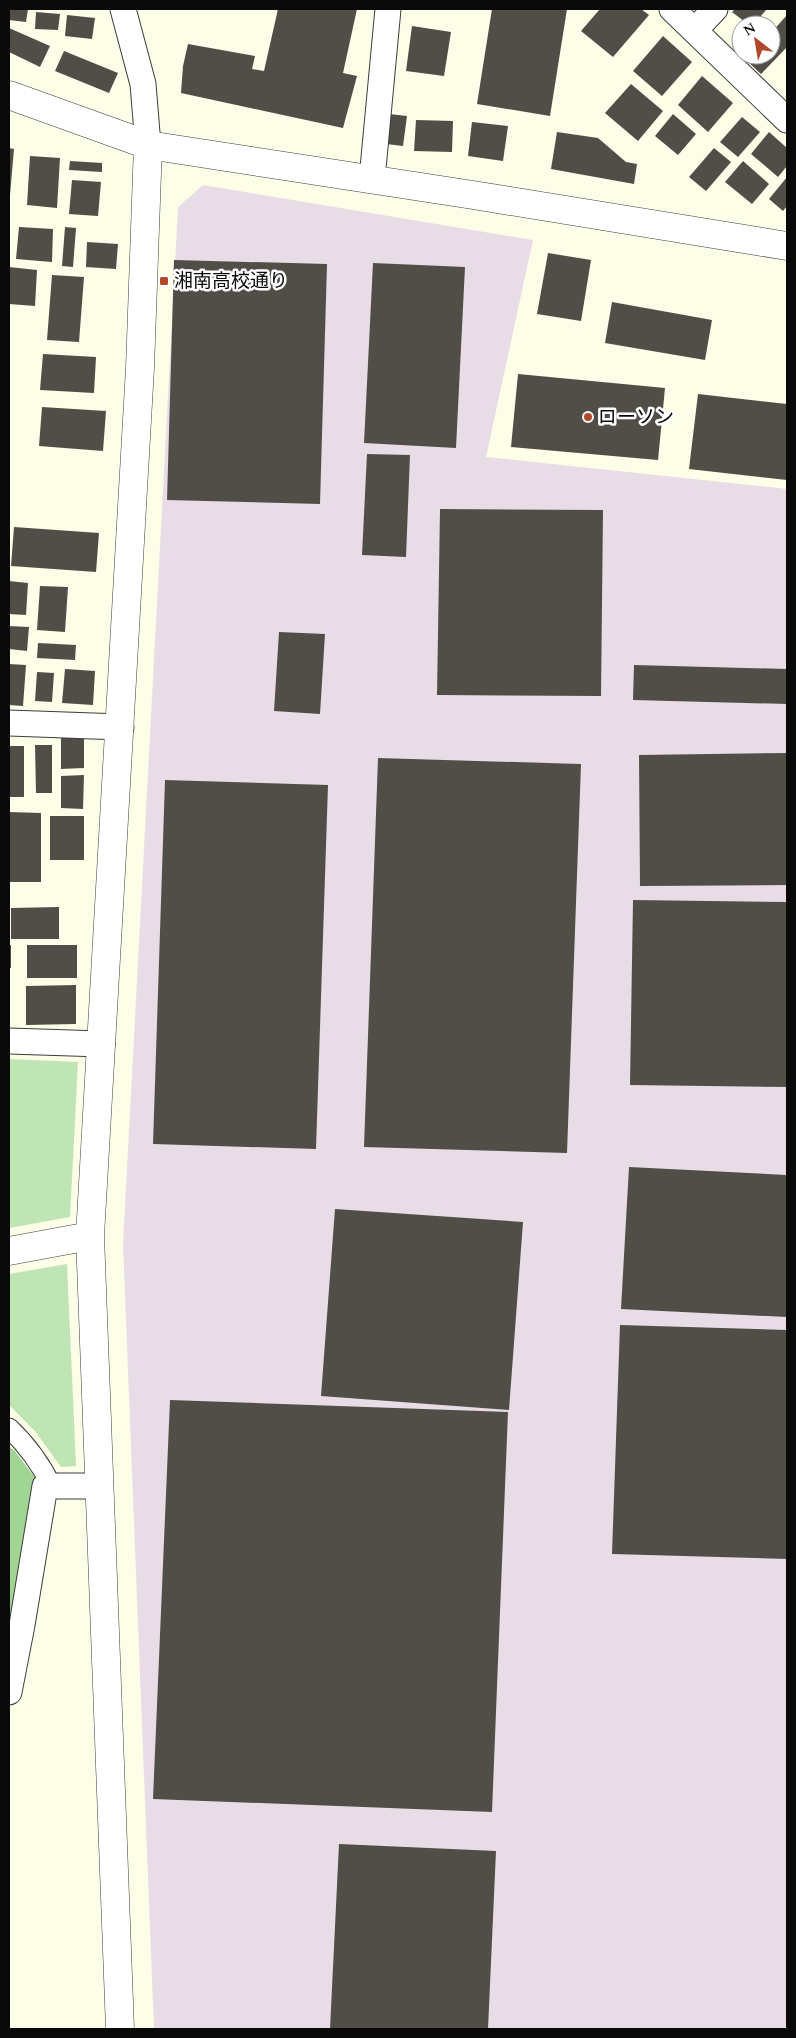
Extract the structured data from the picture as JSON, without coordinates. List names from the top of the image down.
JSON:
{
  "places": {
    "transit": ["湘南高校通り"],
    "other": ["ローソン"]
  },
  "north": "top left"
}
